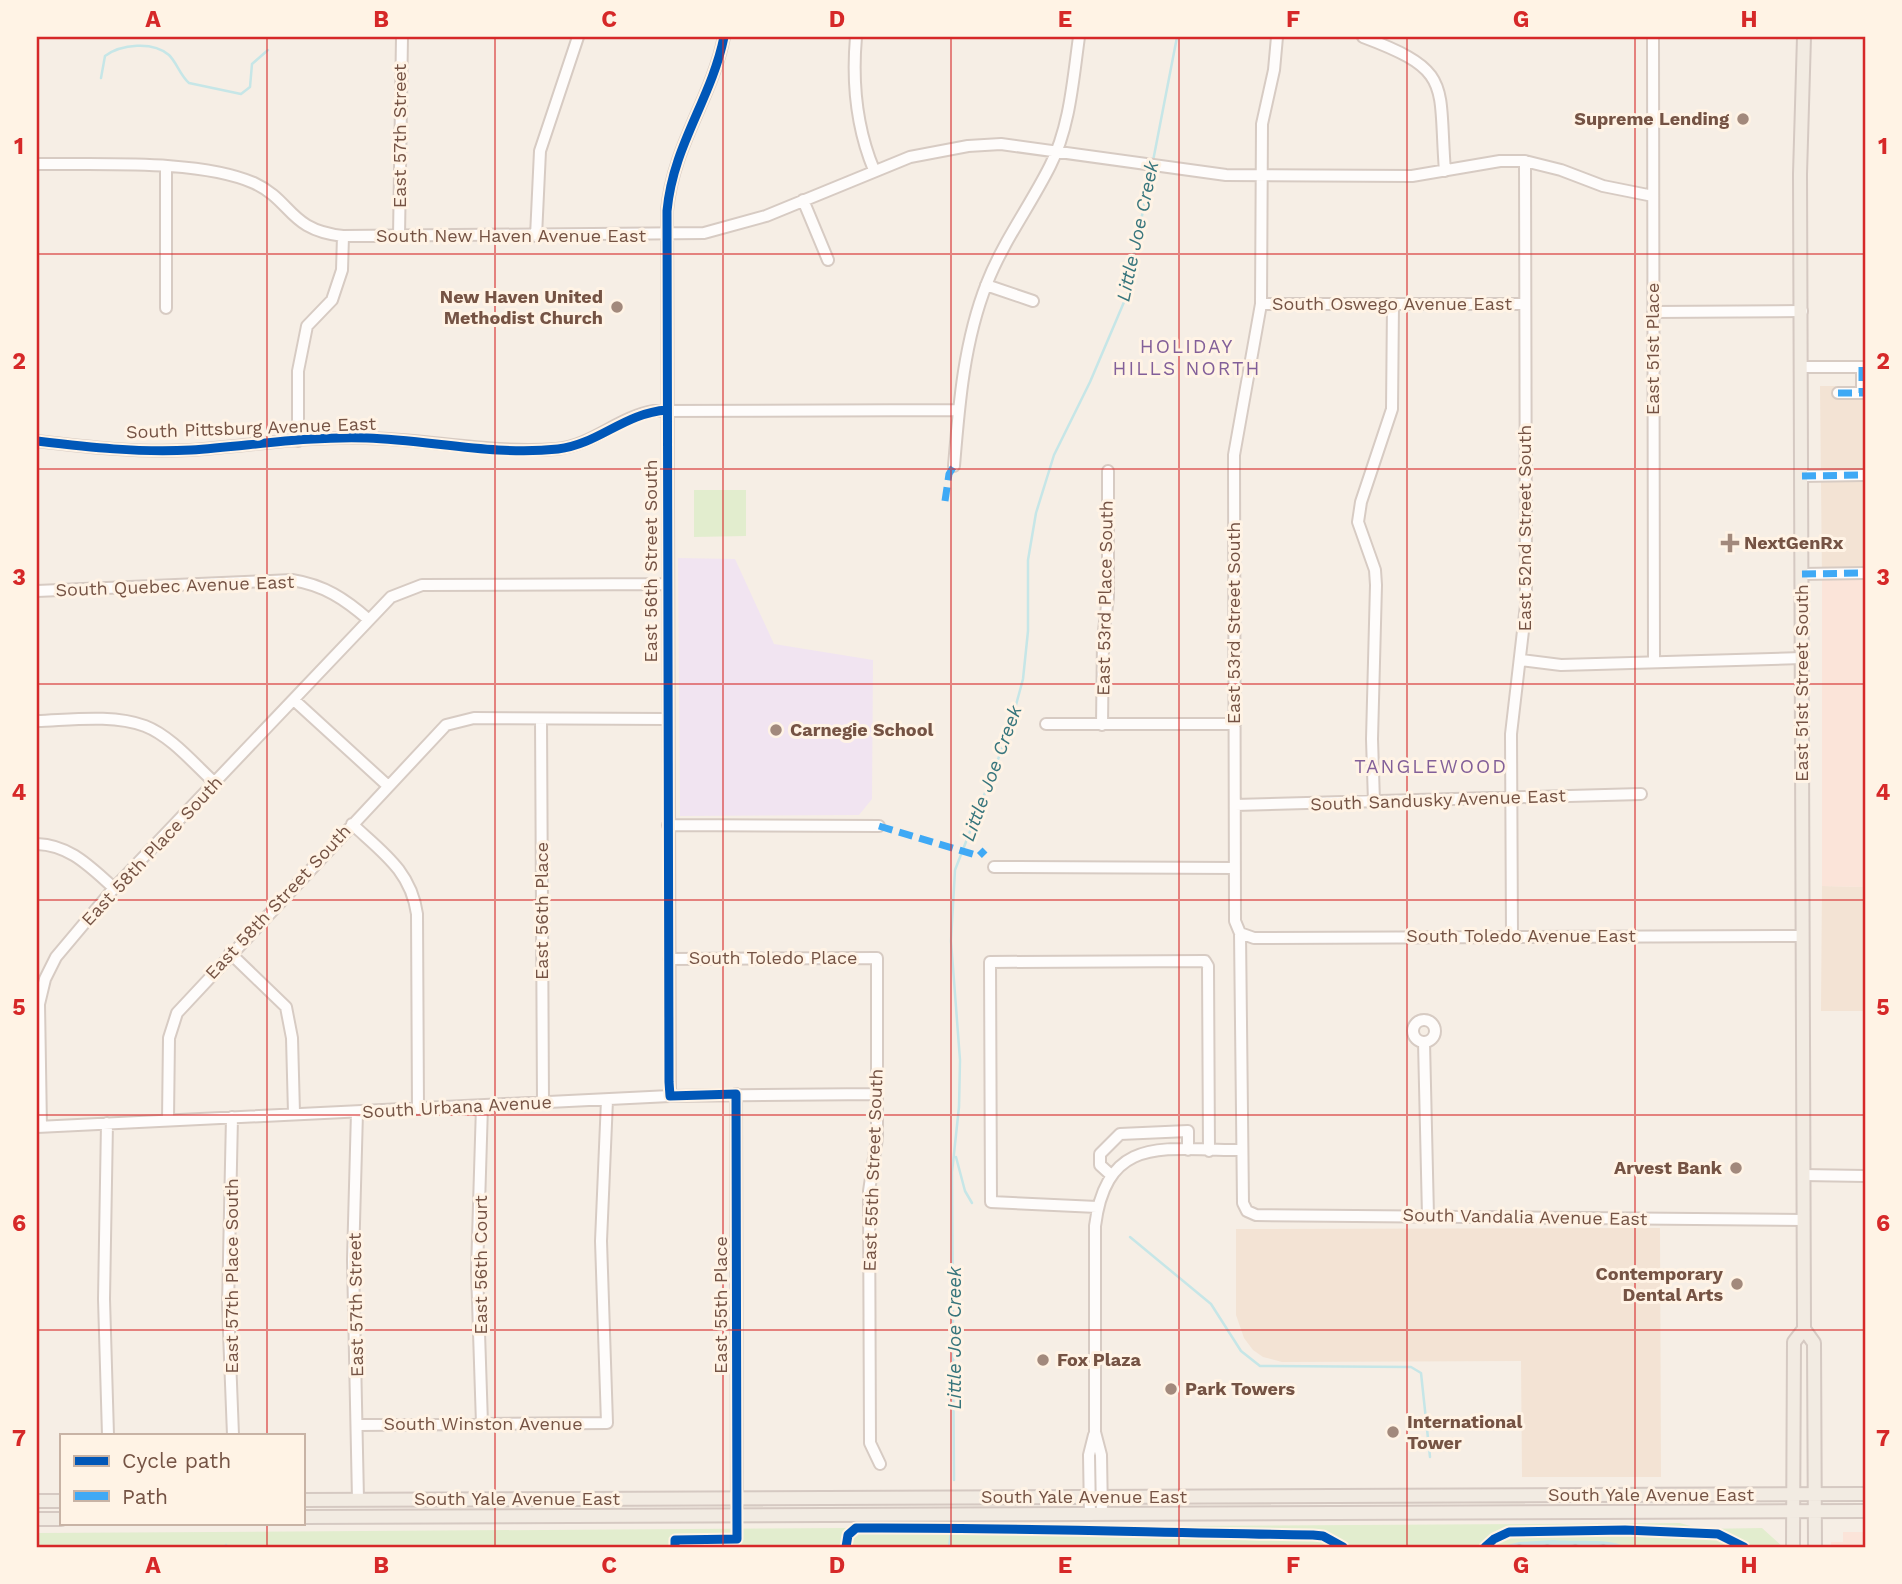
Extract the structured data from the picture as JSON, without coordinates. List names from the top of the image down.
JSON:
{
  "streets": {
    "main road": ["East 51st Street South", "South Yale Avenue East"],
    "street": [
      "East 57th Street",
      "South New Haven Avenue East",
      "South Oswego Avenue East",
      "East 51st Place",
      "South Pittsburg Avenue East",
      "East 52nd Street South",
      "East 56th Street South",
      "South Quebec Avenue East",
      "East 53rd Place South",
      "East 53rd Street South",
      "South Sandusky Avenue East",
      "East 58th Place South",
      "East 58th Street South",
      "East 56th Place",
      "South Toledo Avenue East",
      "South Toledo Place",
      "South Urbana Avenue",
      "East 55th Street South",
      "South Vandalia Avenue East",
      "East 56th Court",
      "East 57th Place South",
      "East 55th Place",
      "South Winston Avenue"
    ]
  },
  "crossings": [
    ["East 57th Street", "South New Haven Avenue East"],
    ["East 57th Street", "South Urbana Avenue"],
    ["East 57th Street", "South Winston Avenue"],
    ["East 57th Street", "South Yale Avenue East"],
    ["South New Haven Avenue East", "East 51st Place"],
    ["South New Haven Avenue East", "East 52nd Street South"],
    ["South New Haven Avenue East", "East 56th Street South"],
    ["South New Haven Avenue East", "East 53rd Street South"],
    ["South Oswego Avenue East", "East 52nd Street South"],
    ["South Oswego Avenue East", "East 53rd Street South"],
    ["South Pittsburg Avenue East", "East 56th Street South"],
    ["East 52nd Street South", "South Sandusky Avenue East"],
    ["East 52nd Street South", "South Toledo Avenue East"],
    ["East 56th Street South", "South Toledo Place"],
    ["East 56th Street South", "South Urbana Avenue"],
    ["South Quebec Avenue East", "East 58th Place South"],
    ["East 53rd Street South", "South Sandusky Avenue East"],
    ["East 53rd Street South", "South Toledo Avenue East"],
    ["East 53rd Street South", "South Vandalia Avenue East"],
    ["East 51st Street South", "South Toledo Avenue East"],
    ["East 51st Street South", "South Vandalia Avenue East"],
    ["East 51st Street South", "South Yale Avenue East"],
    ["East 58th Place South", "South Urbana Avenue"],
    ["East 58th Street South", "East 56th Place"],
    ["East 58th Street South", "South Urbana Avenue"],
    ["East 56th Place", "South Urbana Avenue"],
    ["South Toledo Place", "East 55th Street South"],
    ["South Urbana Avenue", "East 55th Street South"],
    ["South Urbana Avenue", "East 56th Court"],
    ["South Urbana Avenue", "East 57th Place South"],
    ["South Urbana Avenue", "East 55th Place"],
    ["South Urbana Avenue", "South Winston Avenue"],
    ["East 56th Court", "South Winston Avenue"],
    ["East 55th Place", "South Yale Avenue East"]
  ],
  "districts": ["HOLIDAY HILLS NORTH", "TANGLEWOOD"],
  "water": ["Little Joe Creek"],
  "places": {
    "other": [
      "Supreme Lending",
      "New Haven United Methodist Church",
      "Carnegie School",
      "Arvest Bank",
      "Contemporary Dental Arts",
      "Fox Plaza",
      "Park Towers",
      "International Tower"
    ],
    "health": ["NextGenRx"]
  },
  "legend": ["Cycle path", "Path"],
  "grid": {
    "columns": [
      "A",
      "B",
      "C",
      "D",
      "E",
      "F",
      "G",
      "H"
    ],
    "rows": [
      "1",
      "2",
      "3",
      "4",
      "5",
      "6",
      "7"
    ]
  }
}
